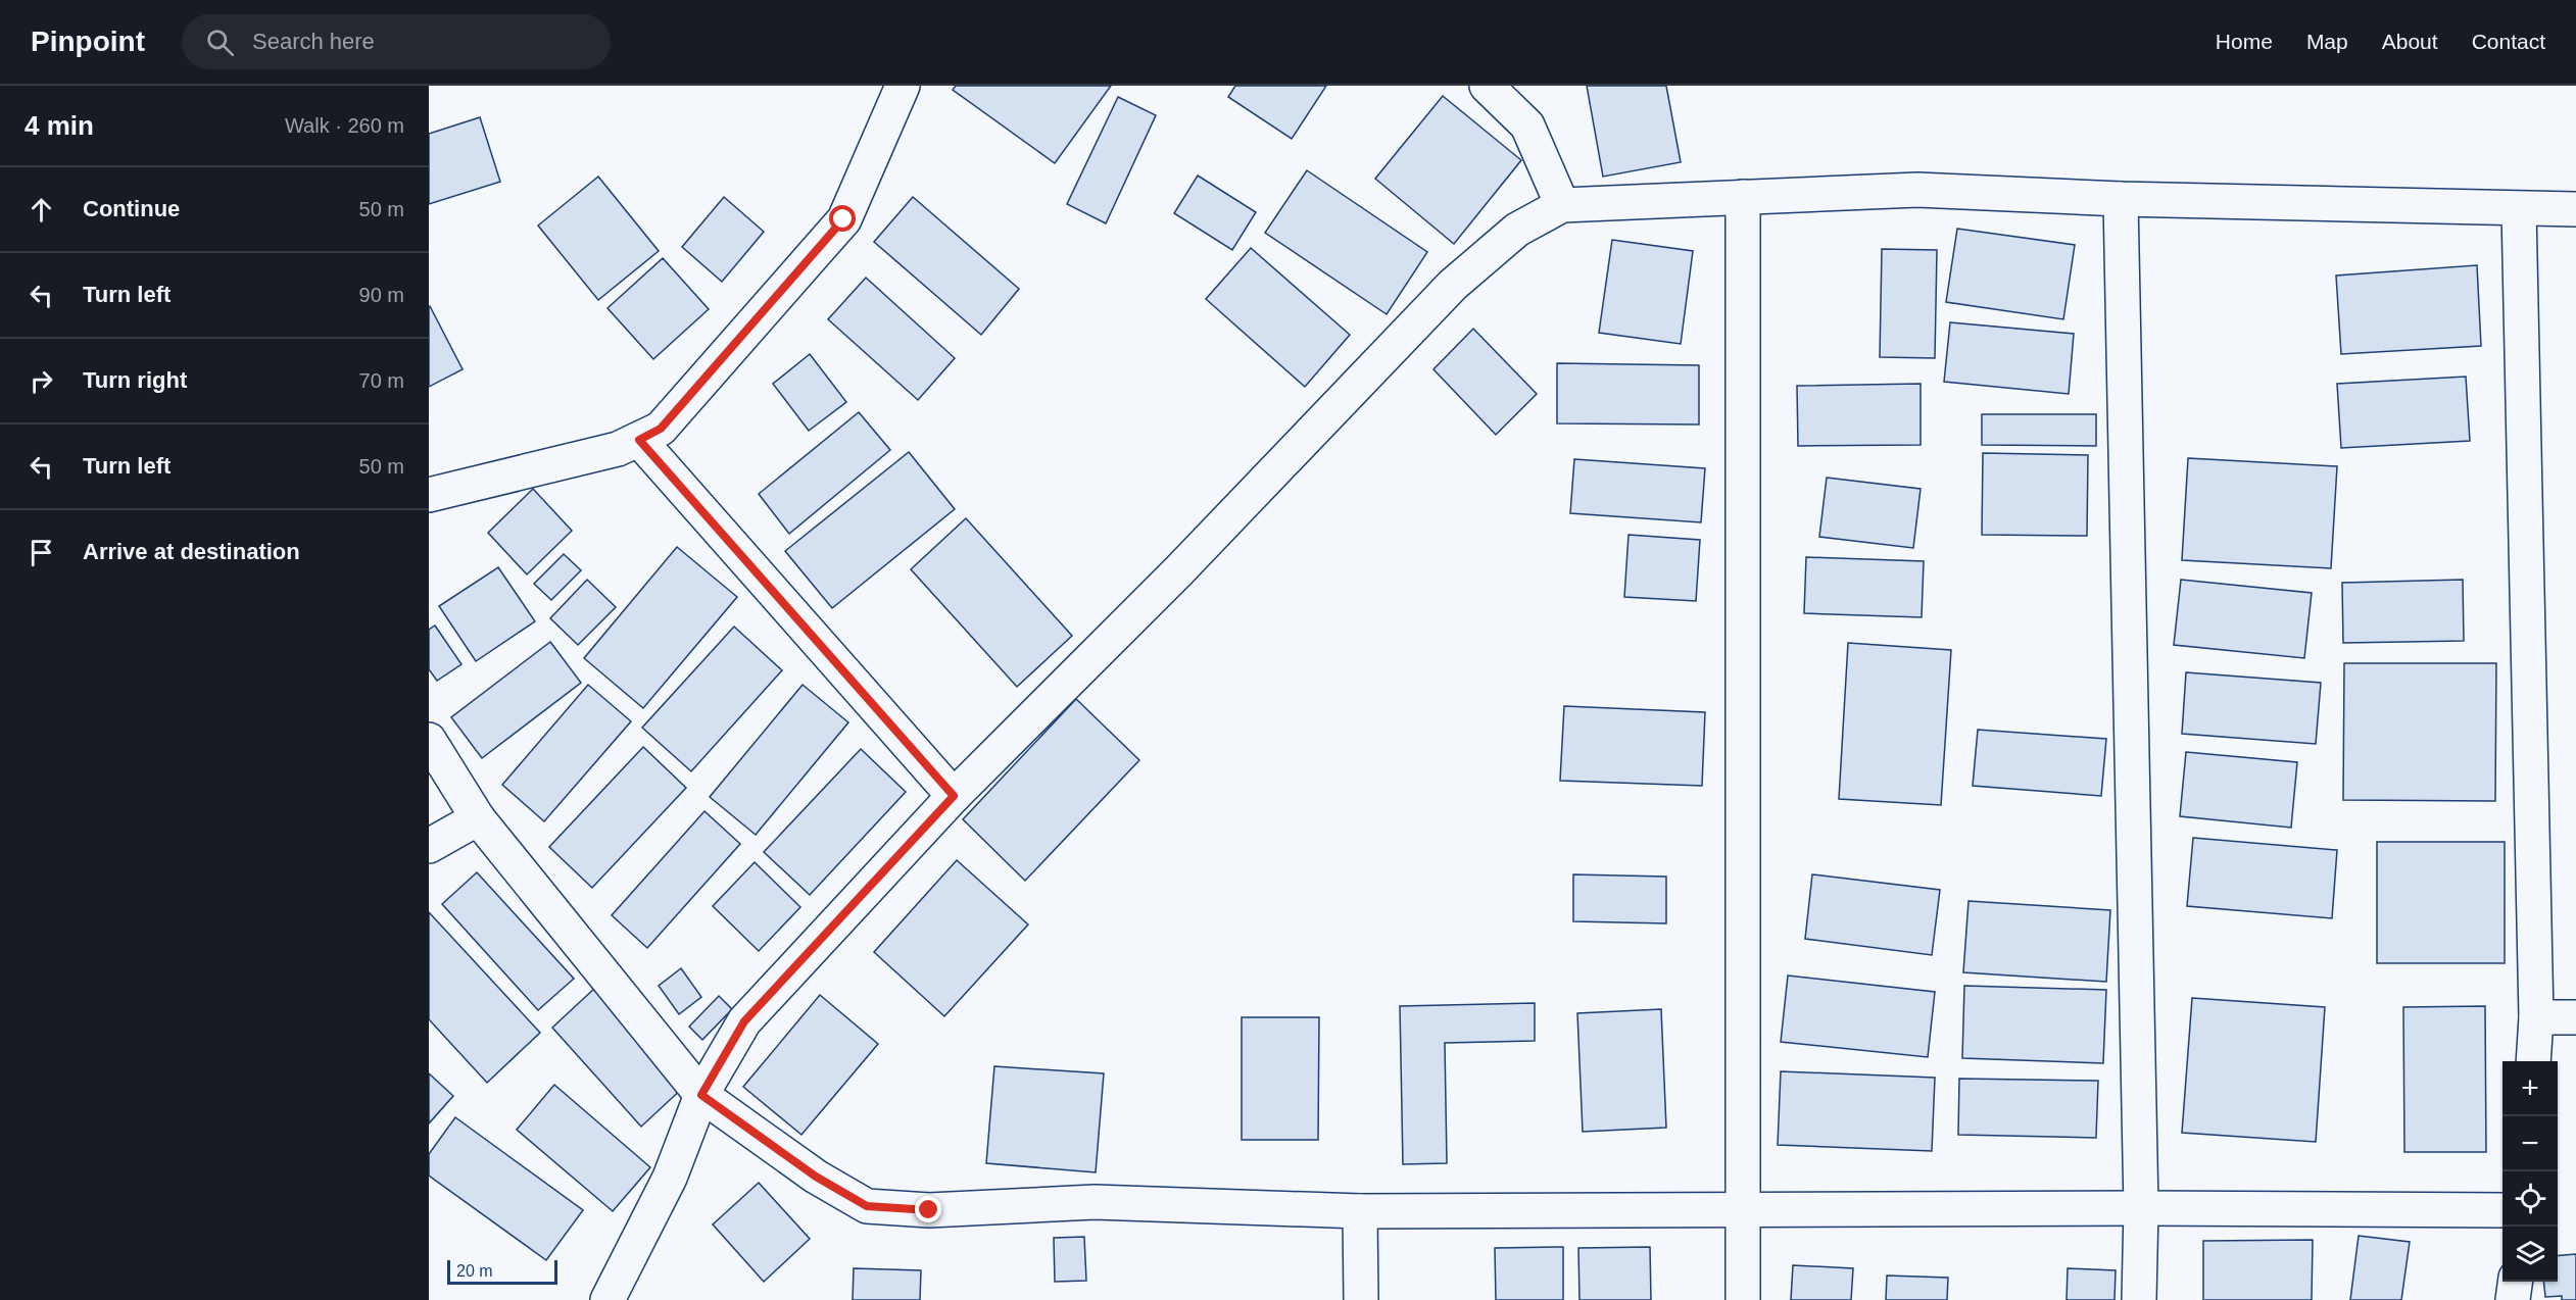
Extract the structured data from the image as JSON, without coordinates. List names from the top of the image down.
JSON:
{
  "scale_bar": "20 m",
  "page": {
    "header": "Pinpoint",
    "search": "Search here",
    "nav": [
      "Home",
      "Map",
      "About",
      "Contact"
    ],
    "heading": ["4 min", "Walk · 260 m"],
    "list": [
      ["Continue", "50 m"],
      ["Turn left", "90 m"],
      ["Turn right", "70 m"],
      ["Turn left", "50 m"],
      "Arrive at destination"
    ],
    "map_buttons": ["+", "−"],
    "scale": "20 m"
  }
}
